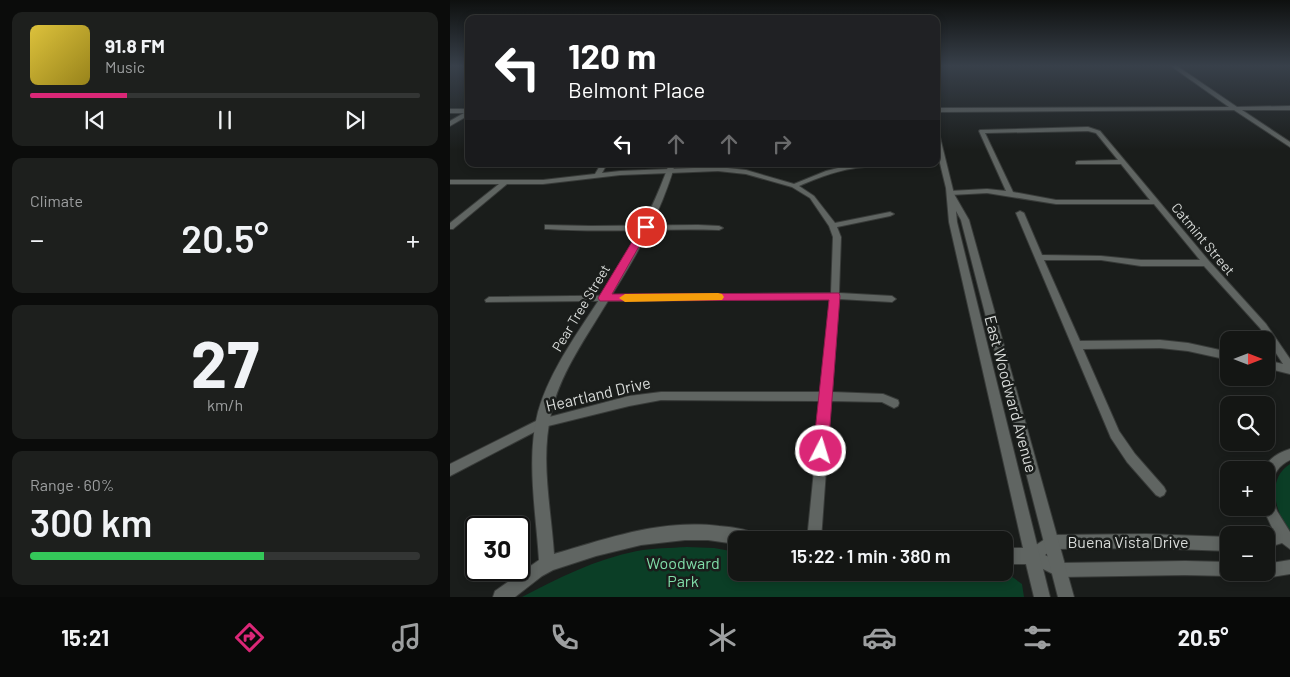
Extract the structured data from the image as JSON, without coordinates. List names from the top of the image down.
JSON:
{
  "streets": {
    "street": [
      "Catmint Street",
      "Pear Tree Street",
      "Heartland Drive",
      "East Woodward Avenue",
      "Buena Vista Drive"
    ]
  },
  "crossings": [
    ["Pear Tree Street", "Heartland Drive"],
    ["East Woodward Avenue", "Buena Vista Drive"]
  ],
  "parks": ["Woodward Park"],
  "north": "right",
  "page": {
    "turn": ["120 m", "Belmont Place"],
    "song": ["91.8 FM", "Music"],
    "tile": [
      "Climate",
      ["27", "km/h"],
      ["Range · 60%", "300 km"]
    ],
    "heat": ["−", "20.5°", "+"],
    "map_buttons": ["+", "−"],
    "limit": "30",
    "trip": "15:22 · 1 min · 380 m",
    "tabs": ["15:21", "20.5°"]
  }
}
